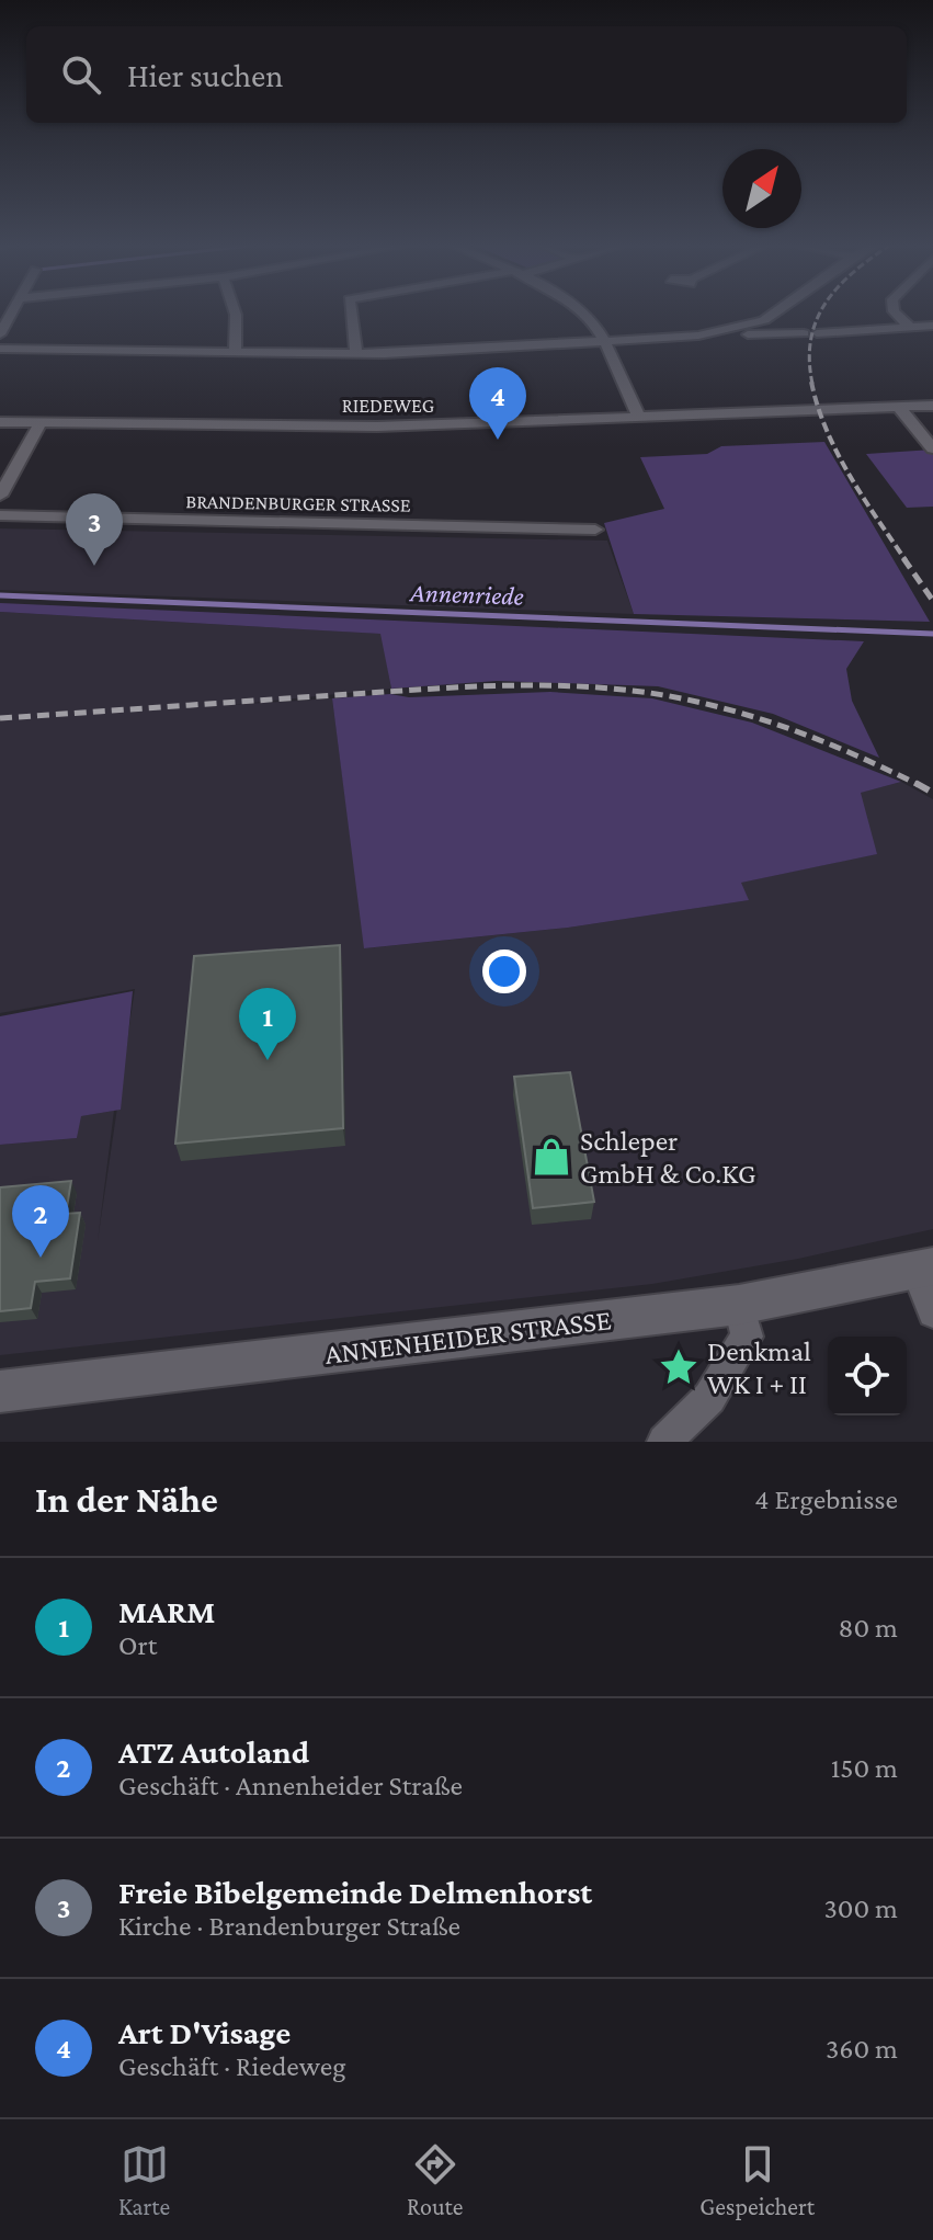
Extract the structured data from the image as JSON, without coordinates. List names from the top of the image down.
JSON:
{
  "streets": {
    "street": ["RIEDEWEG", "BRANDENBURGER STRASSE", "ANNENHEIDER STRASSE"]
  },
  "water": ["Annenriede"],
  "places": {
    "shop": ["Schleper GmbH & Co.KG"],
    "place": ["Denkmal WK I + II"]
  },
  "north": "top right",
  "page": {
    "search": "Hier suchen",
    "pins": [
      "4",
      "3",
      "1",
      "2"
    ],
    "heading": ["In der Nähe", "4 Ergebnisse"],
    "list": [
      {
        "mark": "1",
        "name": "MARM",
        "note": "Ort",
        "value": "80 m"
      },
      {
        "mark": "2",
        "name": "ATZ Autoland",
        "note": "Geschäft · Annenheider Straße",
        "value": "150 m"
      },
      {
        "mark": "3",
        "name": "Freie Bibelgemeinde Delmenhorst",
        "note": "Kirche · Brandenburger Straße",
        "value": "300 m"
      },
      {
        "mark": "4",
        "name": "Art D'Visage",
        "note": "Geschäft · Riedeweg",
        "value": "360 m"
      }
    ],
    "nav": ["Karte", "Route", "Gespeichert"]
  }
}
